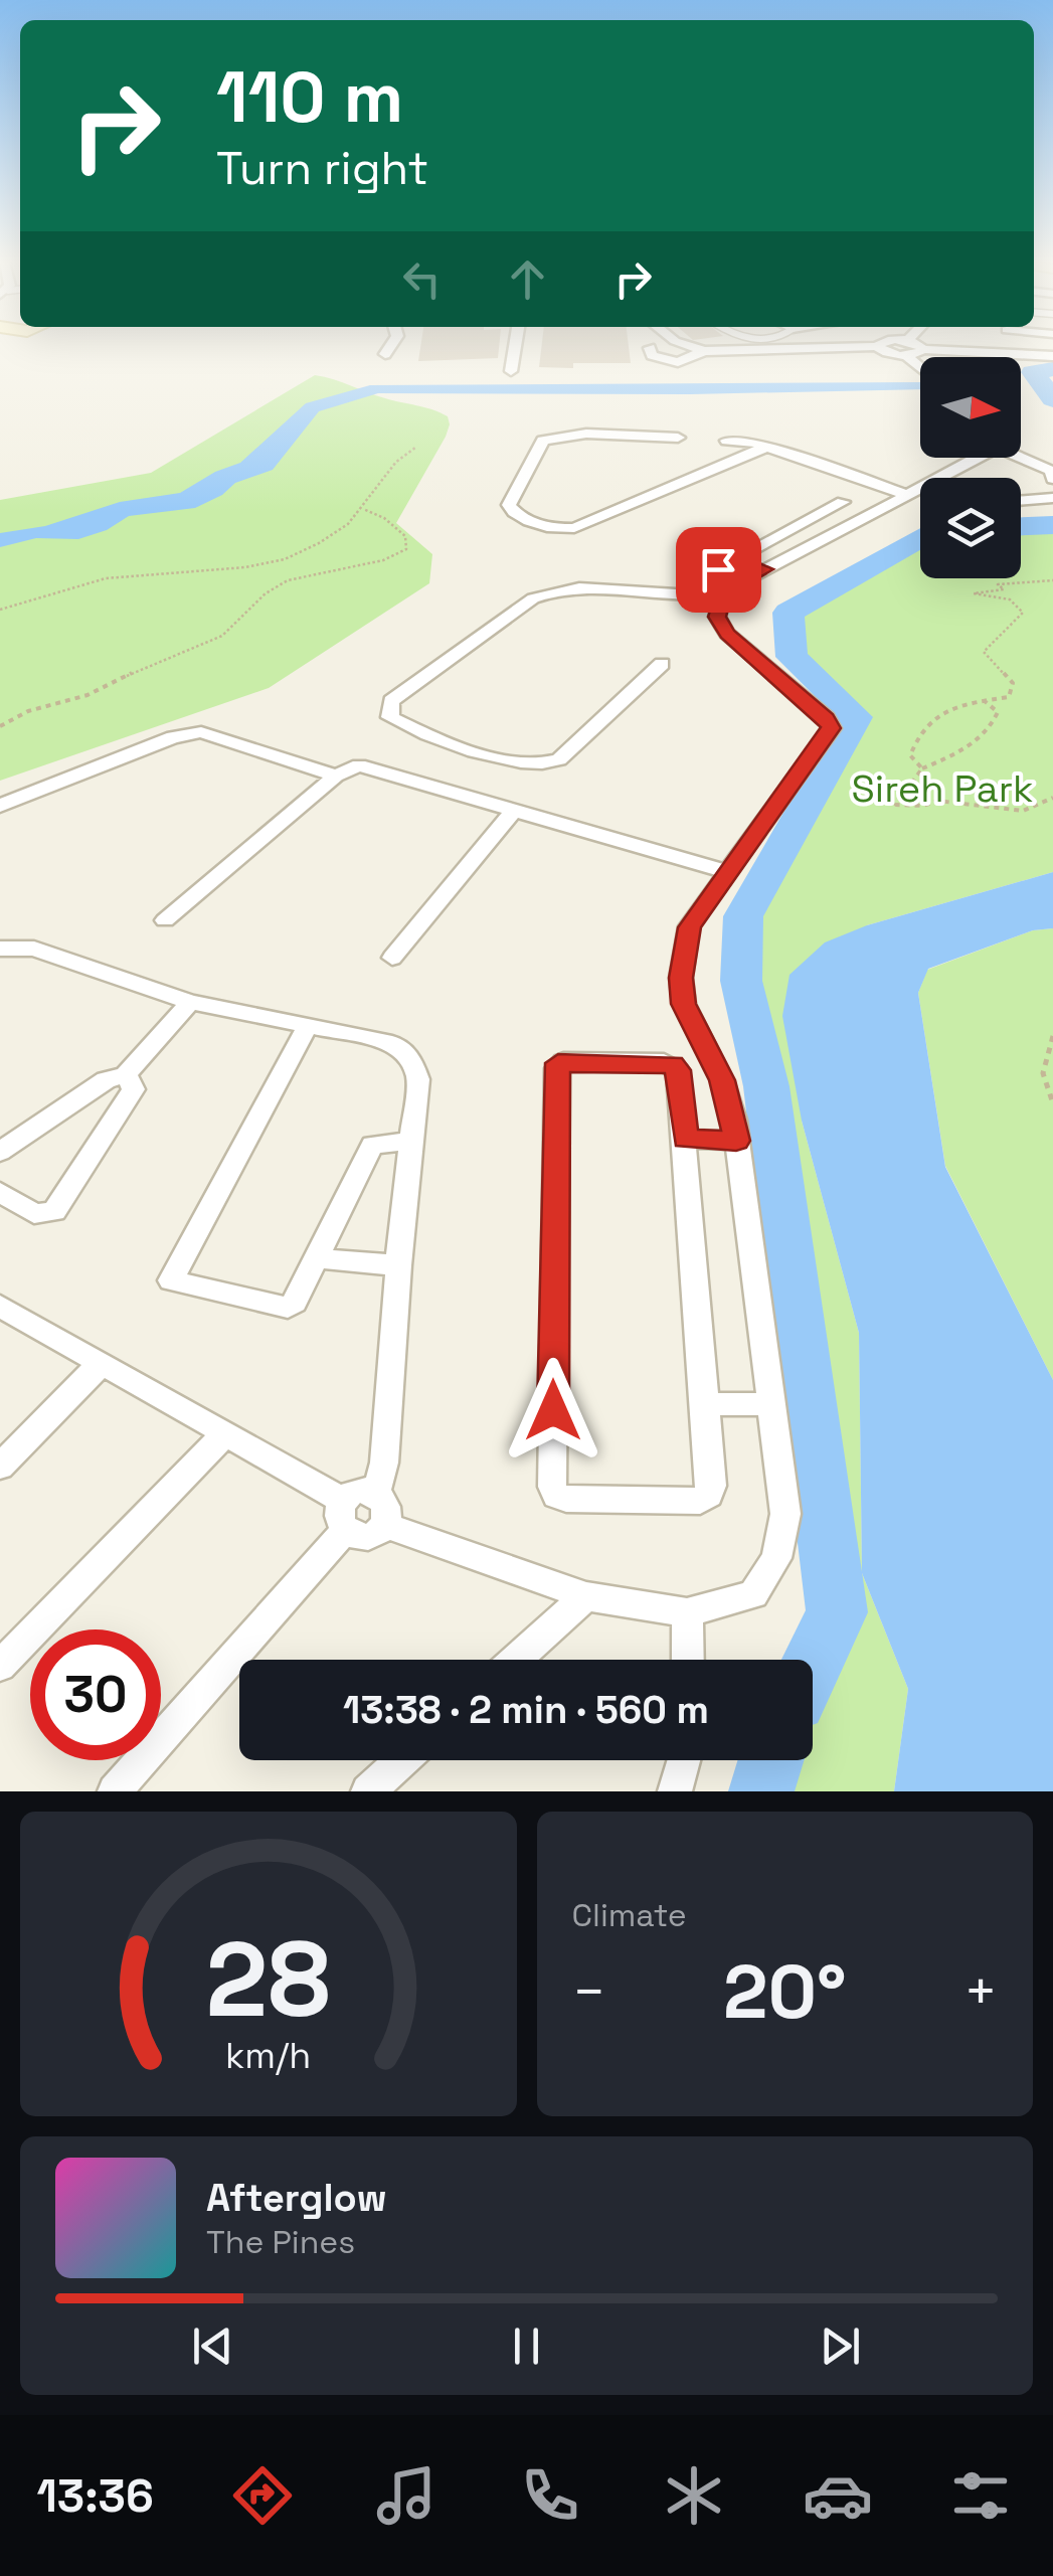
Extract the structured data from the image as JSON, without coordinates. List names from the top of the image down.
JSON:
{
  "parks": ["Sireh Park"],
  "north": "right",
  "page": {
    "turn": ["110 m", "Turn right"],
    "limit": "30",
    "trip": "13:38 · 2 min · 560 m",
    "tile": "Climate",
    "heat": ["−", "20°", "+"],
    "song": ["Afterglow", "The Pines"],
    "tabs": "13:36",
    "gauge": ["28", "km/h"]
  }
}
